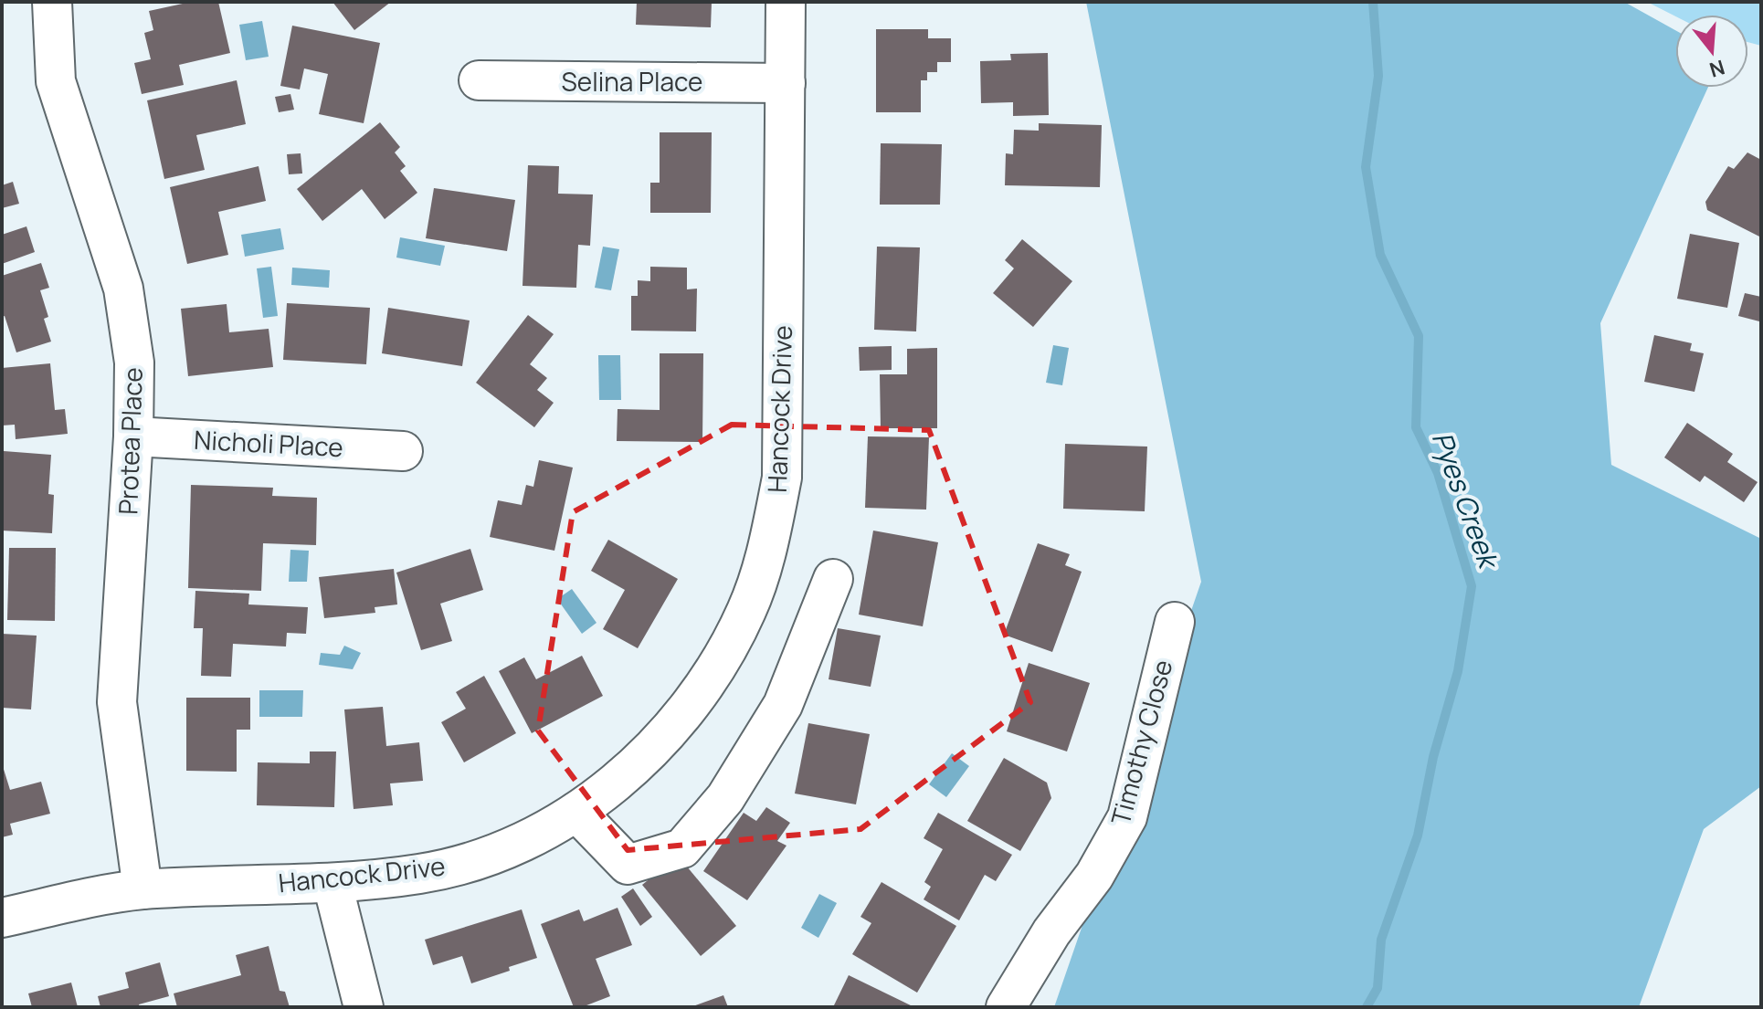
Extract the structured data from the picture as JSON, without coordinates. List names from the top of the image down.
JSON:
{
  "streets": {
    "street": [
      "Selina Place",
      "Hancock Drive",
      "Protea Place",
      "Nicholi Place",
      "Timothy Close"
    ]
  },
  "crossings": [
    ["Selina Place", "Hancock Drive"],
    ["Hancock Drive", "Protea Place"],
    ["Protea Place", "Nicholi Place"]
  ],
  "water": ["Pyes Creek"],
  "north": "bottom"
}
